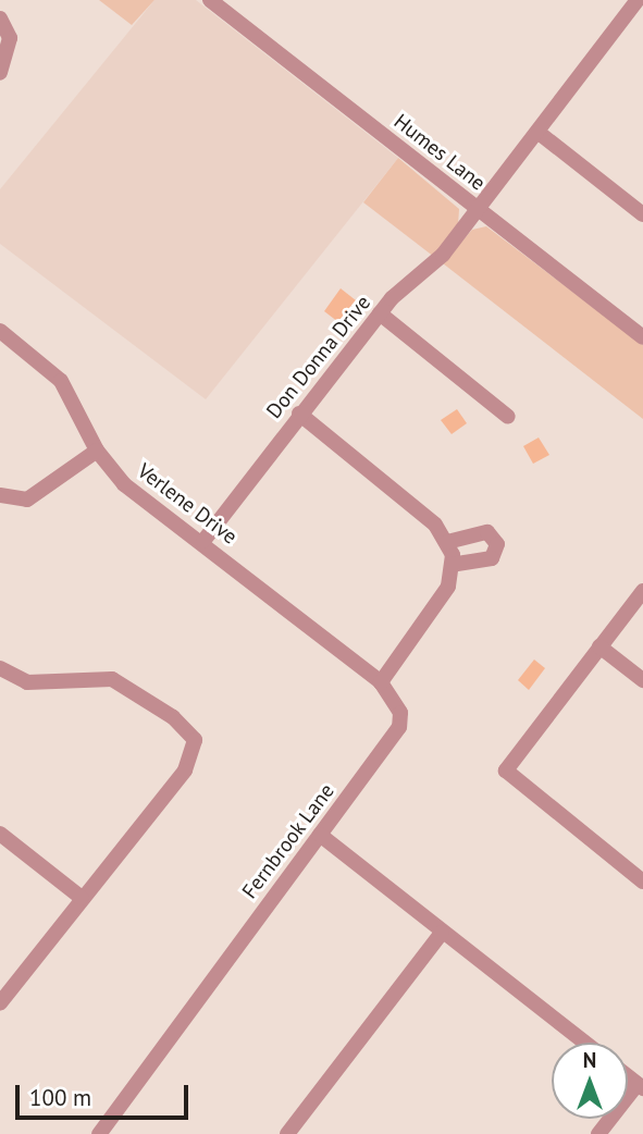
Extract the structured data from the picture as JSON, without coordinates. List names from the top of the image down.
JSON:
{
  "streets": {
    "street": [
      "Humes Lane",
      "Don Donna Drive",
      "Verlene Drive",
      "Fernbrook Lane"
    ]
  },
  "crossings": [
    ["Humes Lane", "Don Donna Drive"],
    ["Don Donna Drive", "Verlene Drive"],
    ["Verlene Drive", "Fernbrook Lane"]
  ],
  "scale_bar": "100 m",
  "north": "top"
}
